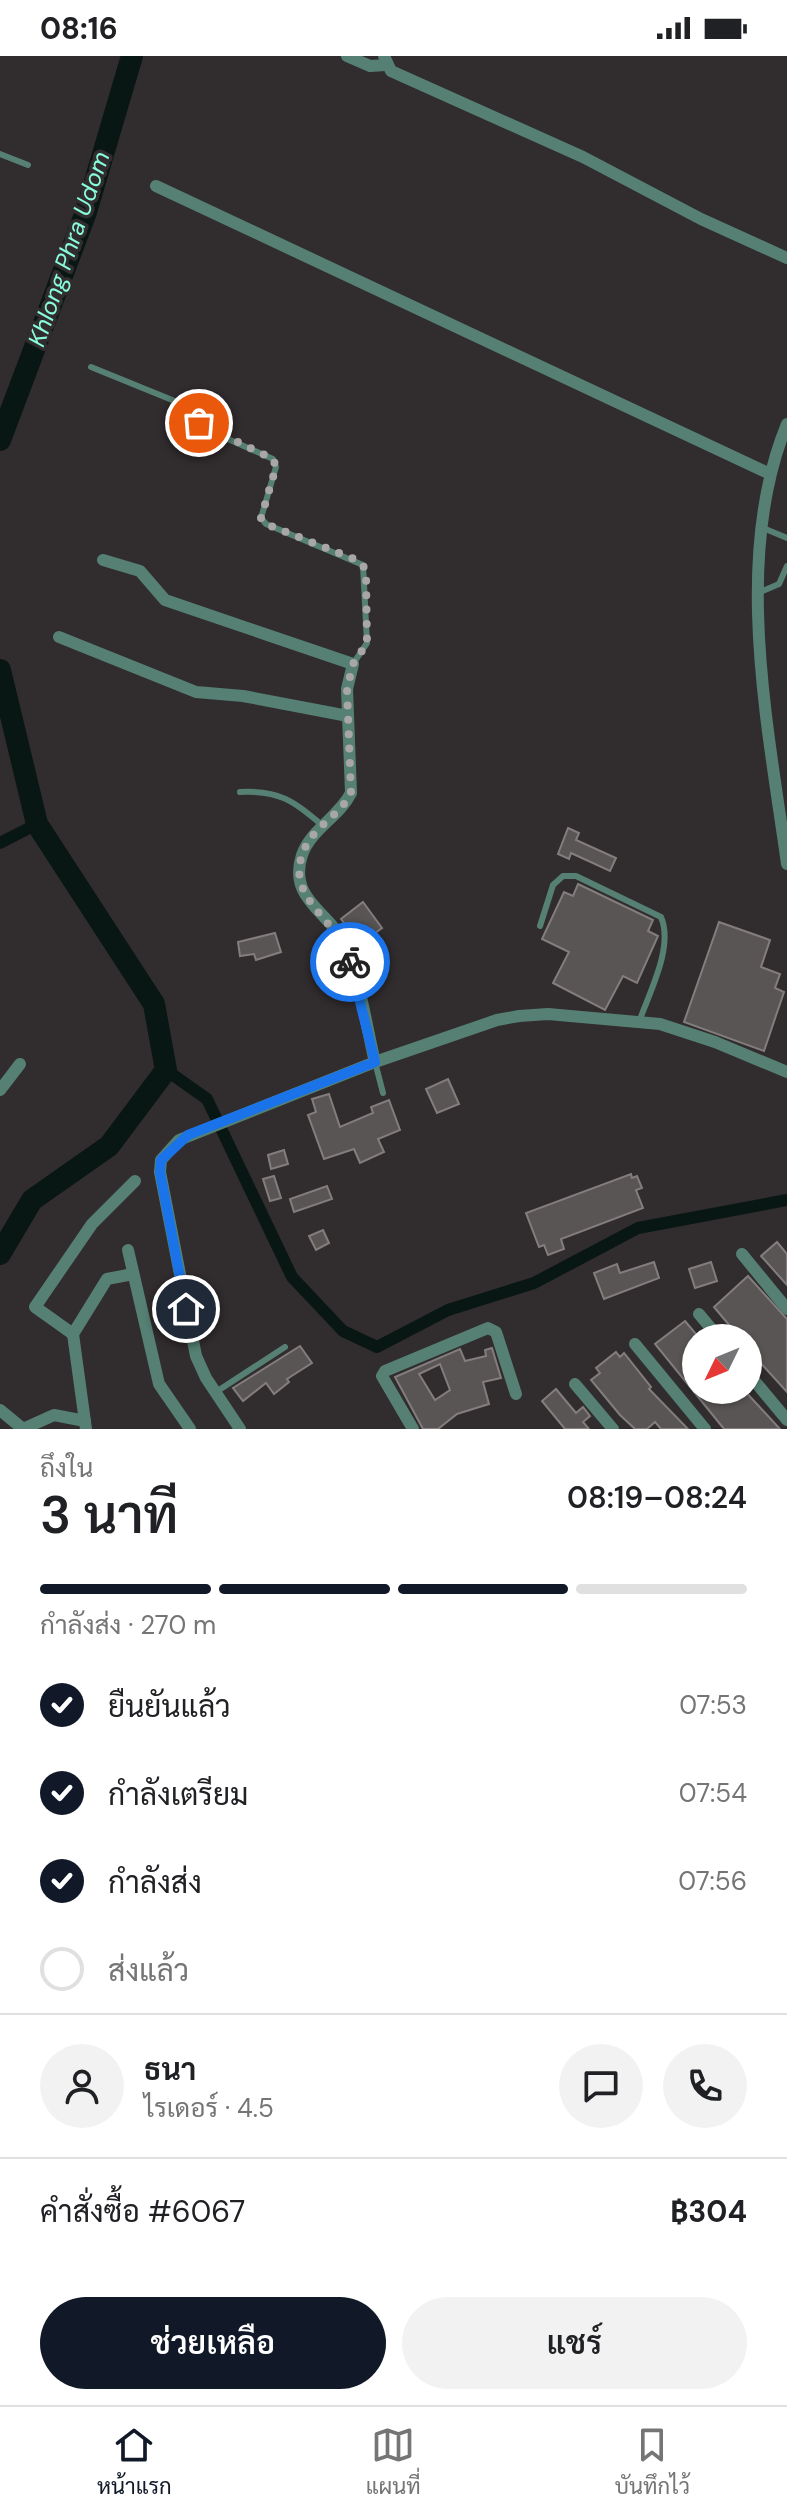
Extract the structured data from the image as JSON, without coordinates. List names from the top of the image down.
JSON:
{
  "water": ["Khlong Phra Udom"],
  "north": "bottom left",
  "page": {
    "status": "08:16",
    "heading": ["3 นาที", "ถึงใน", "08:19–08:24"],
    "panel": [
      "ธนา",
      "ไรเดอร์ · 4.5",
      "คำสั่งซื้อ #6067",
      "฿304"
    ],
    "bar": "กำลังส่ง · 270 m",
    "list": [
      ["ยืนยันแล้ว", "07:53"],
      ["กำลังเตรียม", "07:54"],
      ["กำลังส่ง", "07:56"],
      "ส่งแล้ว"
    ],
    "buttons": ["ช่วยเหลือ", "แชร์"],
    "tabs": ["หน้าแรก", "แผนที่", "บันทึกไว้"]
  }
}
